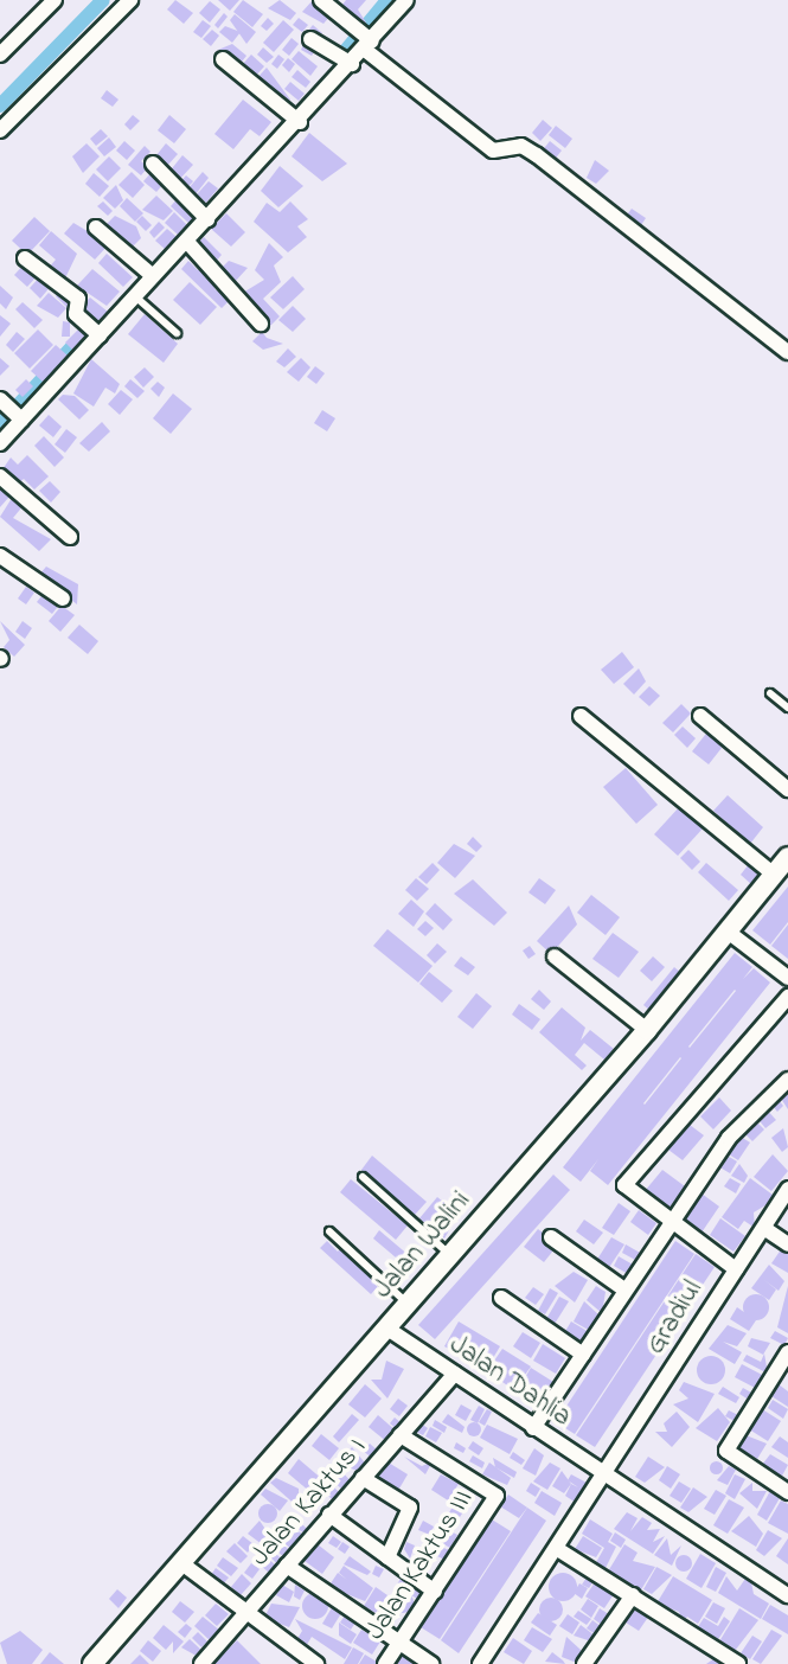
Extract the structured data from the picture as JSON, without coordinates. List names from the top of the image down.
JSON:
{
  "streets": {
    "street": [
      "Jalan Walini",
      "Gradiul",
      "Jalan Dahlia",
      "Jalan Kaktus I",
      "Jalan Kaktus III"
    ]
  },
  "crossings": [
    ["Jalan Walini", "Jalan Dahlia"],
    ["Gradiul", "Jalan Dahlia"],
    ["Jalan Dahlia", "Jalan Kaktus I"],
    ["Jalan Kaktus I", "Jalan Kaktus III"]
  ]
}
